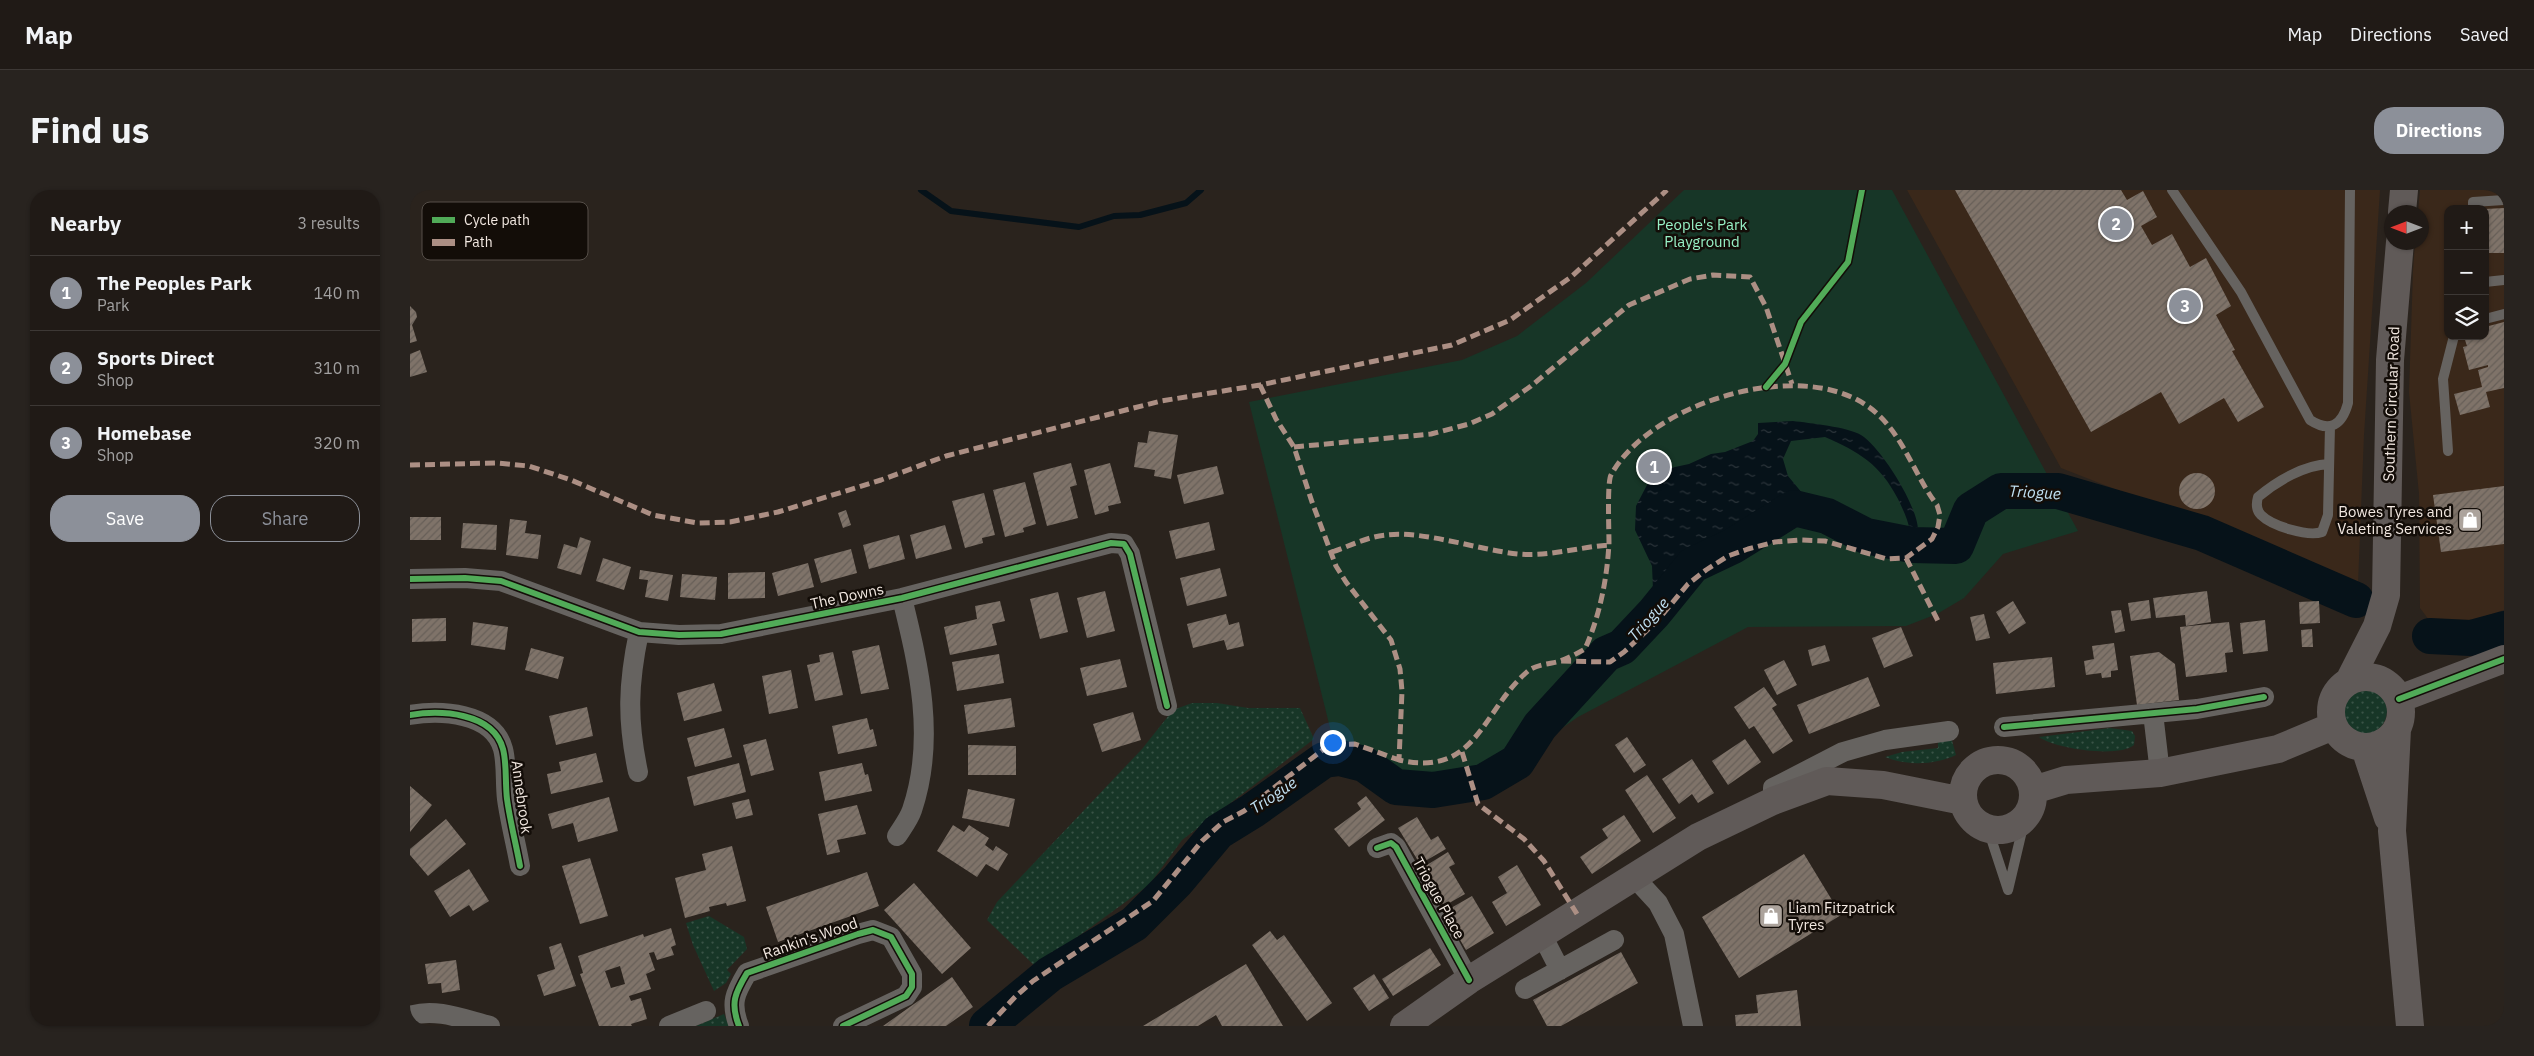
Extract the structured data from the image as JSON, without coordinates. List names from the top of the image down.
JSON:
{
  "streets": {
    "main road": ["Southern Circular Road"],
    "street": [
      "The Downs",
      "Annebrook",
      "Triogue Place",
      "Rankin's Wood"
    ]
  },
  "water": ["Triogue"],
  "parks": ["People's Park Playground"],
  "places": {
    "shop": ["Bowes Tyres and Valeting Services", "Liam Fitzpatrick Tyres"]
  },
  "legend": ["Cycle path", "Path"],
  "north": "left",
  "page": {
    "header": "Map",
    "nav": ["Map", "Directions", "Saved"],
    "title": "Find us",
    "buttons": [
      "Directions",
      ["Save", "Share"]
    ],
    "heading": ["Nearby", "3 results"],
    "map_buttons": ["+", "−"],
    "pins": ["2", "3", "1"],
    "list": [
      {
        "mark": "1",
        "name": "The Peoples Park",
        "note": "Park",
        "value": "140 m"
      },
      {
        "mark": "2",
        "name": "Sports Direct",
        "note": "Shop",
        "value": "310 m"
      },
      {
        "mark": "3",
        "name": "Homebase",
        "note": "Shop",
        "value": "320 m"
      }
    ]
  }
}
